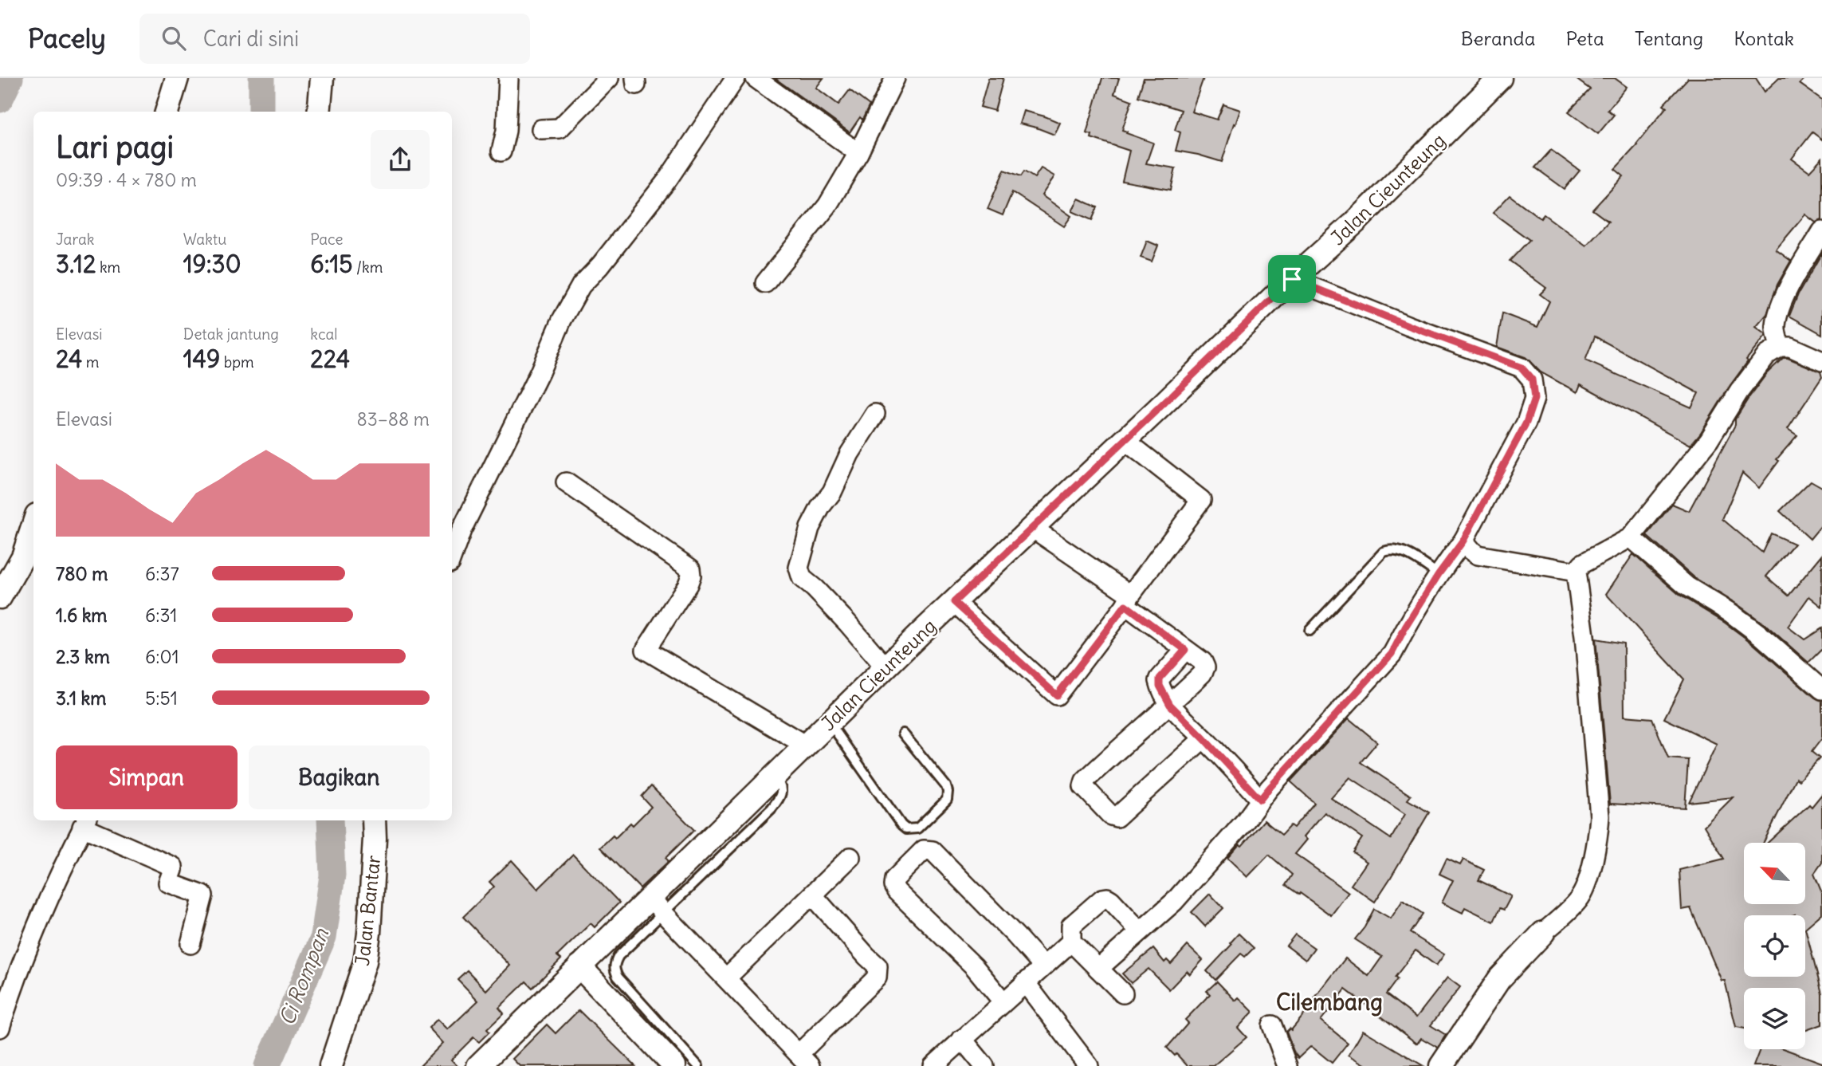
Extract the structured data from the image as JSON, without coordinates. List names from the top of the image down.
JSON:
{
  "streets": {
    "street": ["Jalan Cieunteung", "Jalan Bantar"]
  },
  "districts": ["Cilembang"],
  "water": ["Ci Rompan"],
  "north": "top left",
  "page": {
    "header": "Pacely",
    "search": "Cari di sini",
    "nav": [
      "Beranda",
      "Peta",
      "Tentang",
      "Kontak"
    ],
    "heading": ["Lari pagi", "09:39 · 4 × 780 m"],
    "stats": [
      ["Jarak", "3.12 km"],
      ["Waktu", "19:30"],
      ["Pace", "6:15 /km"],
      ["Elevasi", "24 m"],
      ["Detak jantung", "149 bpm"],
      ["kcal", "224"]
    ],
    "chart": ["Elevasi", "83–88 m"],
    "list": [
      {
        "name": "780 m",
        "note": "6:37"
      },
      {
        "name": "1.6 km",
        "note": "6:31"
      },
      {
        "name": "2.3 km",
        "note": "6:01"
      },
      {
        "name": "3.1 km",
        "note": "5:51"
      }
    ],
    "buttons": ["Simpan", "Bagikan"]
  }
}
